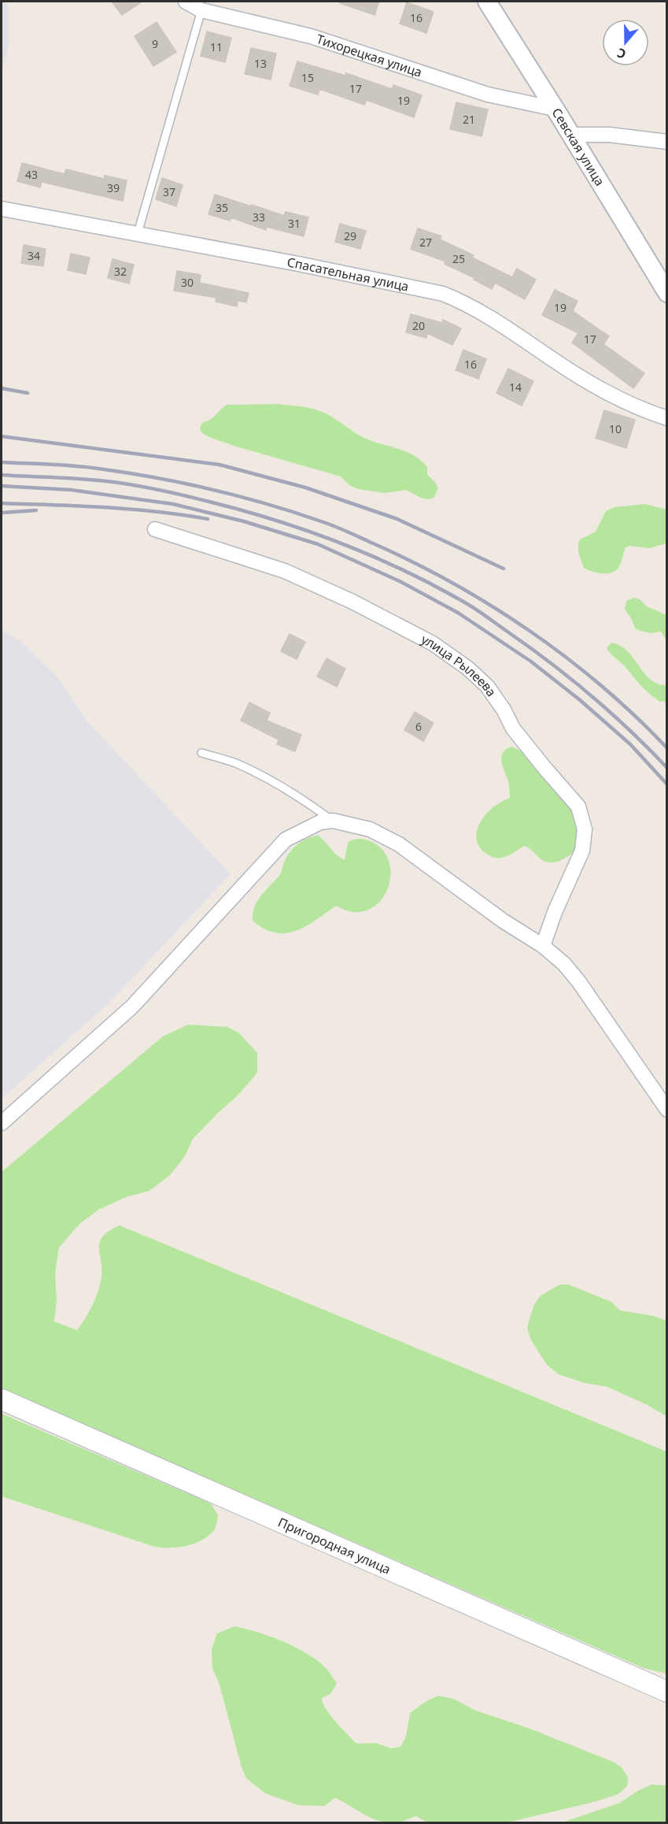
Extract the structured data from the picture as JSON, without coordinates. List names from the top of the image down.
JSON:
{
  "streets": {
    "main road": ["Пригородная улица"],
    "street": [
      "Тихорецкая улица",
      "Севская улица",
      "Спасательная улица",
      "улица Рылеева"
    ]
  },
  "crossings": [
    ["Тихорецкая улица", "Севская улица"]
  ],
  "house_numbers": [
    "16",
    "9",
    "11",
    "13",
    "15",
    "17",
    "19",
    "21",
    "43",
    "39",
    "37",
    "35",
    "33",
    "31",
    "29",
    "27",
    "34",
    "25",
    "32",
    "30",
    "19",
    "20",
    "17",
    "16",
    "14",
    "10",
    "6"
  ],
  "north": "bottom"
}
